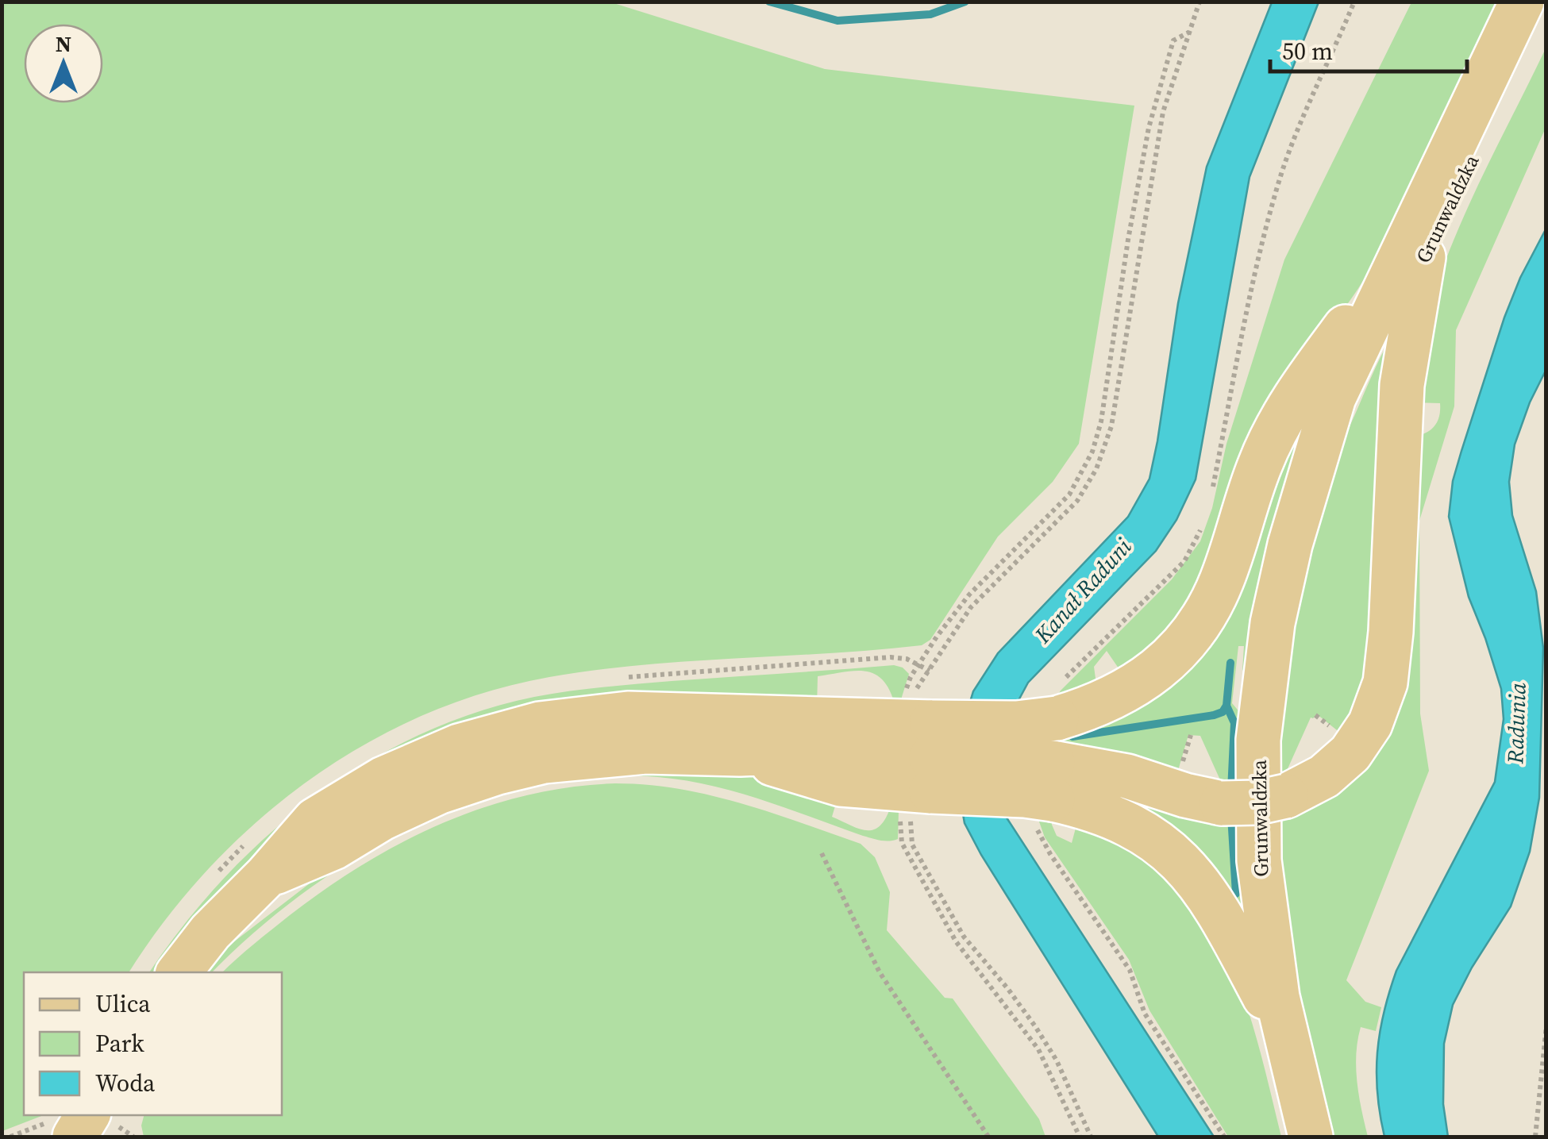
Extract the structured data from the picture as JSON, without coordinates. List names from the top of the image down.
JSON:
{
  "streets": {
    "main road": ["Grunwaldzka"]
  },
  "water": ["Kanał Raduni", "Radunia"],
  "legend": ["Ulica", "Park", "Woda"],
  "scale_bar": "50 m",
  "north": "top"
}
